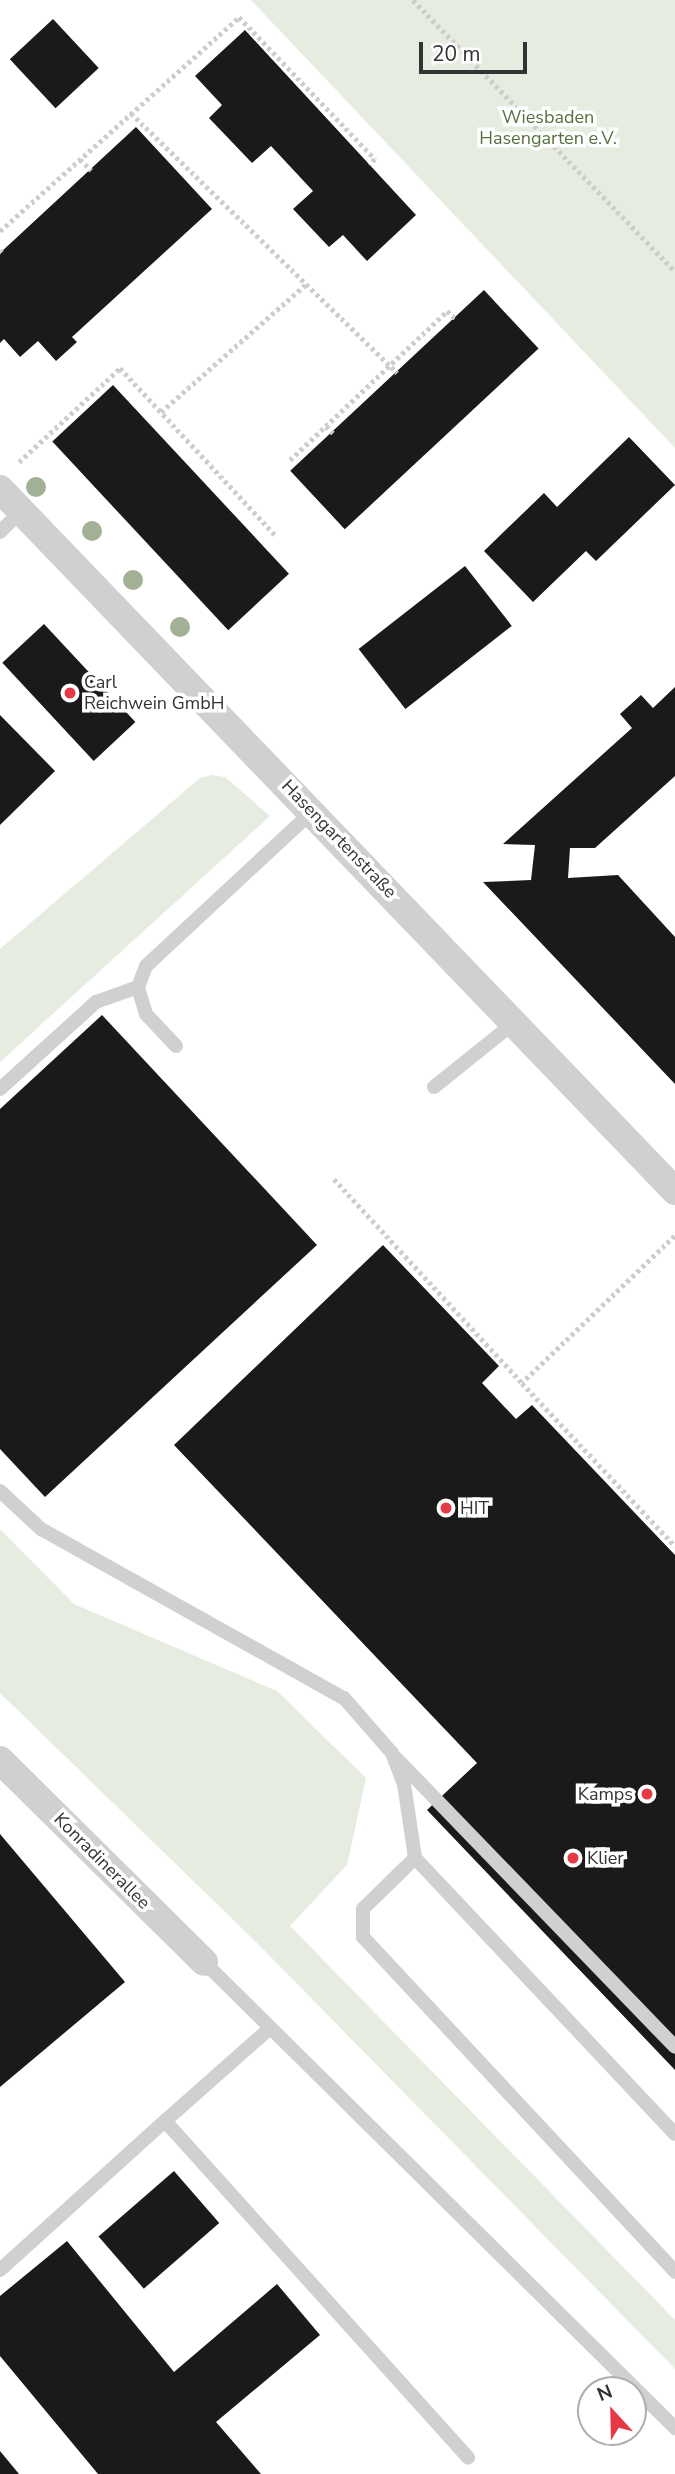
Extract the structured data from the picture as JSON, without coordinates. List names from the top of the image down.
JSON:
{
  "streets": {
    "street": ["Hasengartenstraße", "Konradinerallee"]
  },
  "parks": ["Wiesbaden Hasengarten e.V."],
  "places": [
    "Carl Reichwein GmbH",
    "HIT",
    "Kamps",
    "Klier"
  ],
  "scale_bar": "20 m",
  "north": "top"
}
